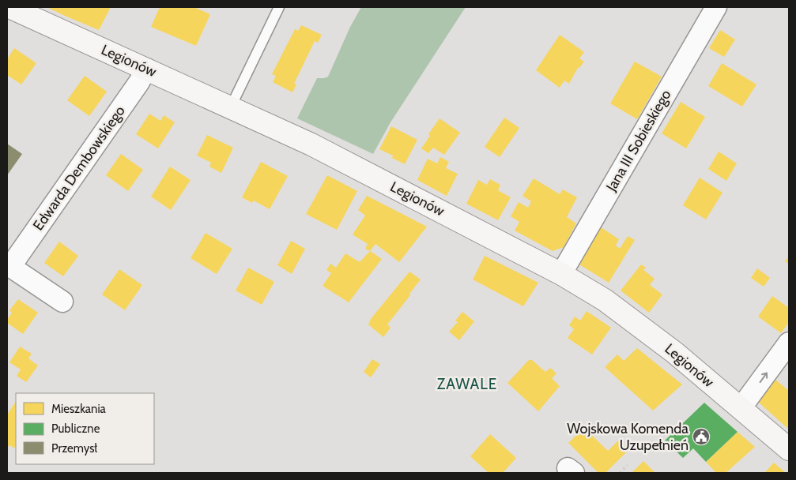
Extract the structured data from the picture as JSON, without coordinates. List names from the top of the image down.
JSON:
{
  "streets": {
    "street": ["Legionów", "Jana III Sobieskiego", "Edwarda Dembowskiego"]
  },
  "crossings": [
    ["Legionów", "Jana III Sobieskiego"],
    ["Legionów", "Edwarda Dembowskiego"]
  ],
  "districts": ["ZAWALE"],
  "places": {
    "public building": ["Wojskowa Komenda Uzupełnień"]
  },
  "legend": ["Mieszkania", "Publiczne", "Przemysł"]
}
